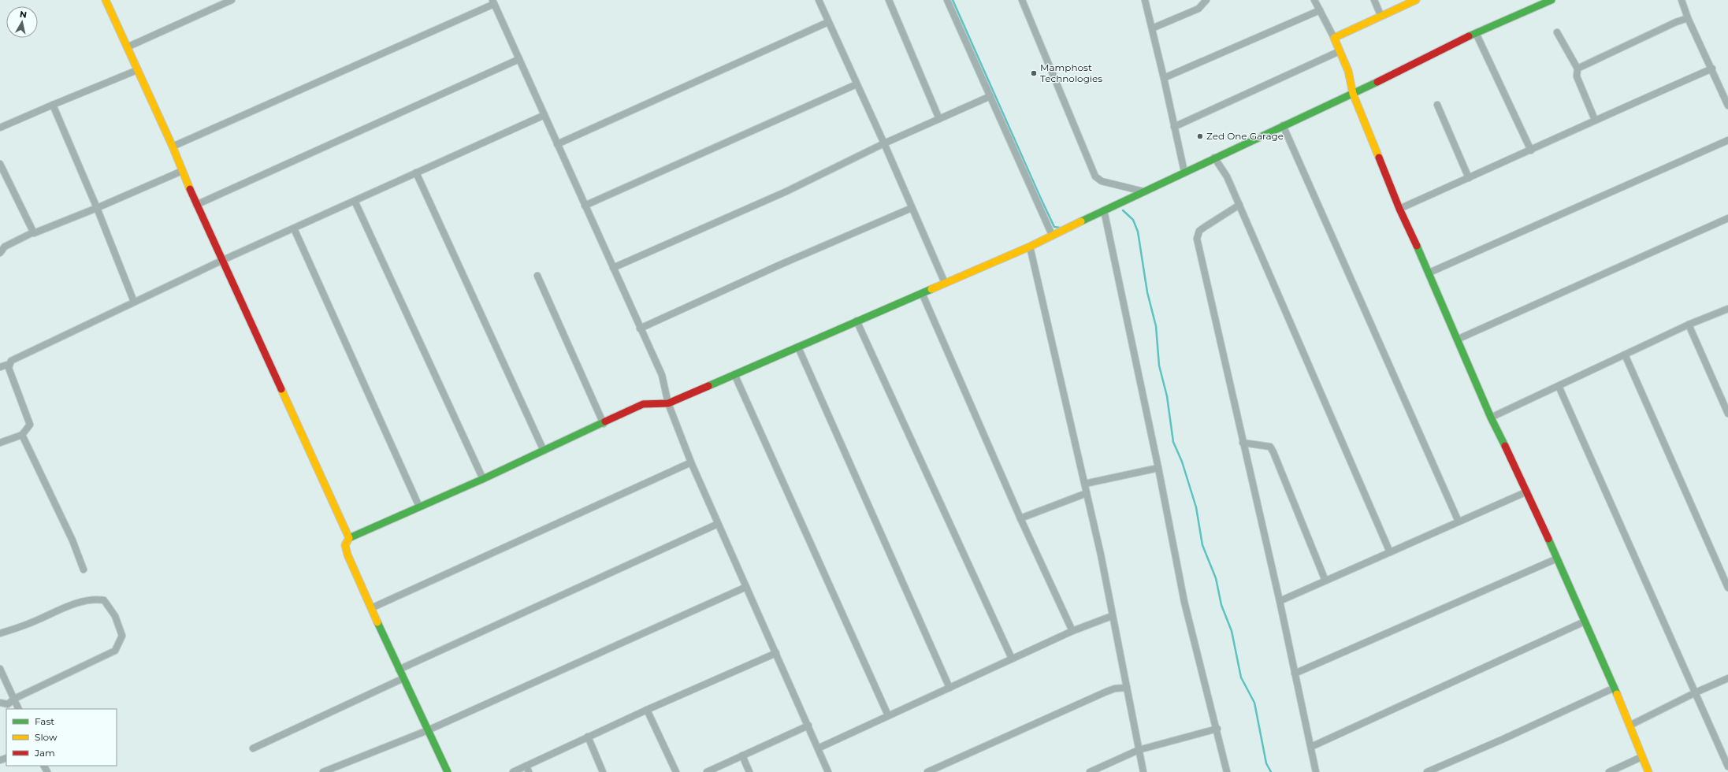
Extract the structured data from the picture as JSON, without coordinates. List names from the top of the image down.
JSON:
{
  "places": ["Mamphost Technologies", "Zed One Garage"],
  "legend": ["Fast", "Slow", "Jam"],
  "north": "top"
}
